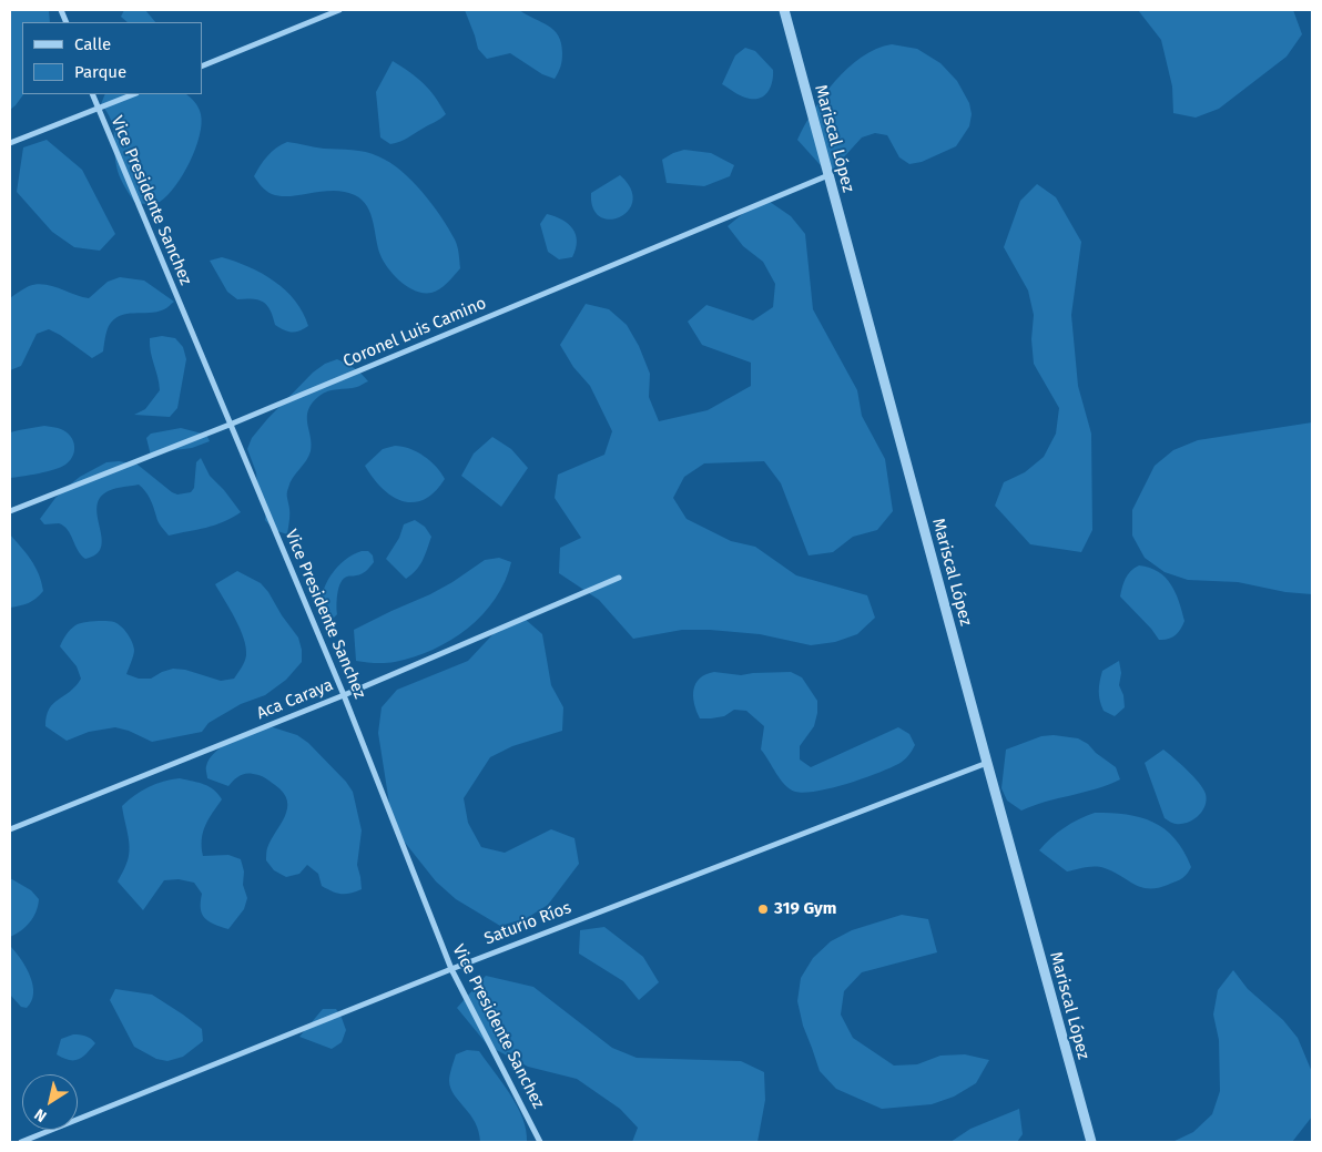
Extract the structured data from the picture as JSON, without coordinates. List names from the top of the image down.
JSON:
{
  "streets": {
    "street": [
      "Mariscal López",
      "Vice Presidente Sanchez",
      "Coronel Luis Camino",
      "Aca Caraya",
      "Saturio Ríos"
    ]
  },
  "crossings": [
    ["Mariscal López", "Coronel Luis Camino"],
    ["Mariscal López", "Saturio Ríos"],
    ["Vice Presidente Sanchez", "Coronel Luis Camino"],
    ["Vice Presidente Sanchez", "Aca Caraya"],
    ["Vice Presidente Sanchez", "Saturio Ríos"]
  ],
  "places": ["319 Gym"],
  "legend": ["Calle", "Parque"],
  "north": "bottom left"
}
